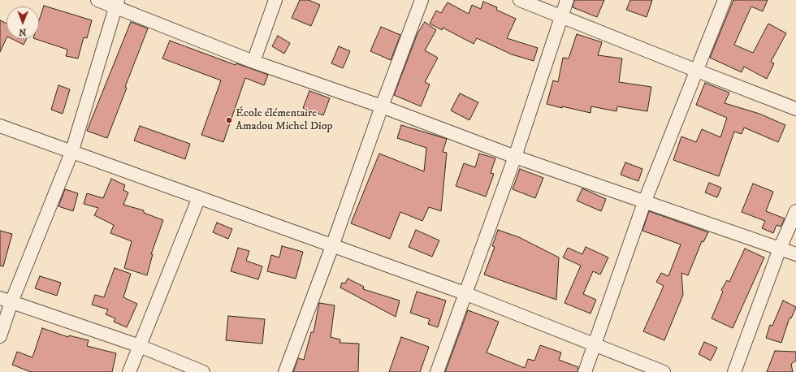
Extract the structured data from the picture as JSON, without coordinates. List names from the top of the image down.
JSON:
{
  "places": ["École élémentaire Amadou Michel Diop"],
  "north": "bottom"
}
